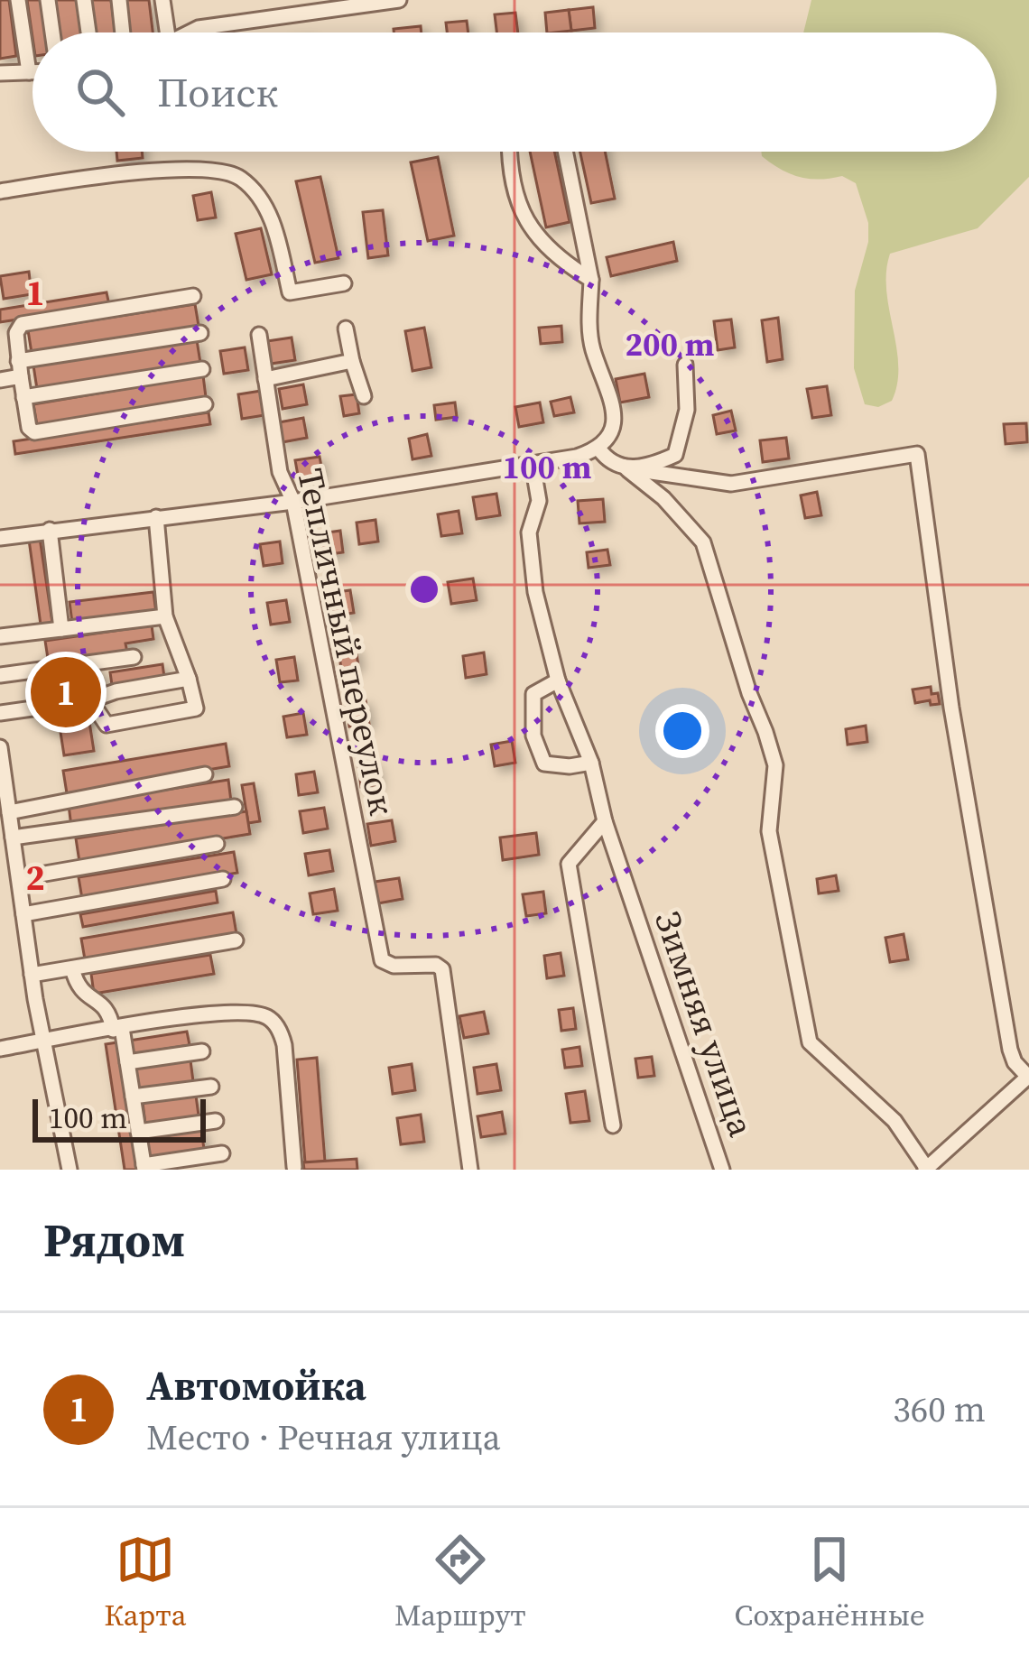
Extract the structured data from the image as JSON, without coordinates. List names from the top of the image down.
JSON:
{
  "streets": {
    "street": ["Тепличный переулок", "Зимняя улица"]
  },
  "scale_bar": "100 m",
  "page": {
    "search": "Поиск",
    "pins": "1",
    "scale": "100 m",
    "heading": "Рядом",
    "list": [
      {
        "mark": "1",
        "name": "Автомойка",
        "note": "Место · Речная улица",
        "value": "360 m"
      }
    ],
    "nav": ["Карта", "Маршрут", "Сохранённые"]
  },
  "grid": {
    "rows": ["1", "2"]
  },
  "rings": ["200 m", "100 m"]
}
